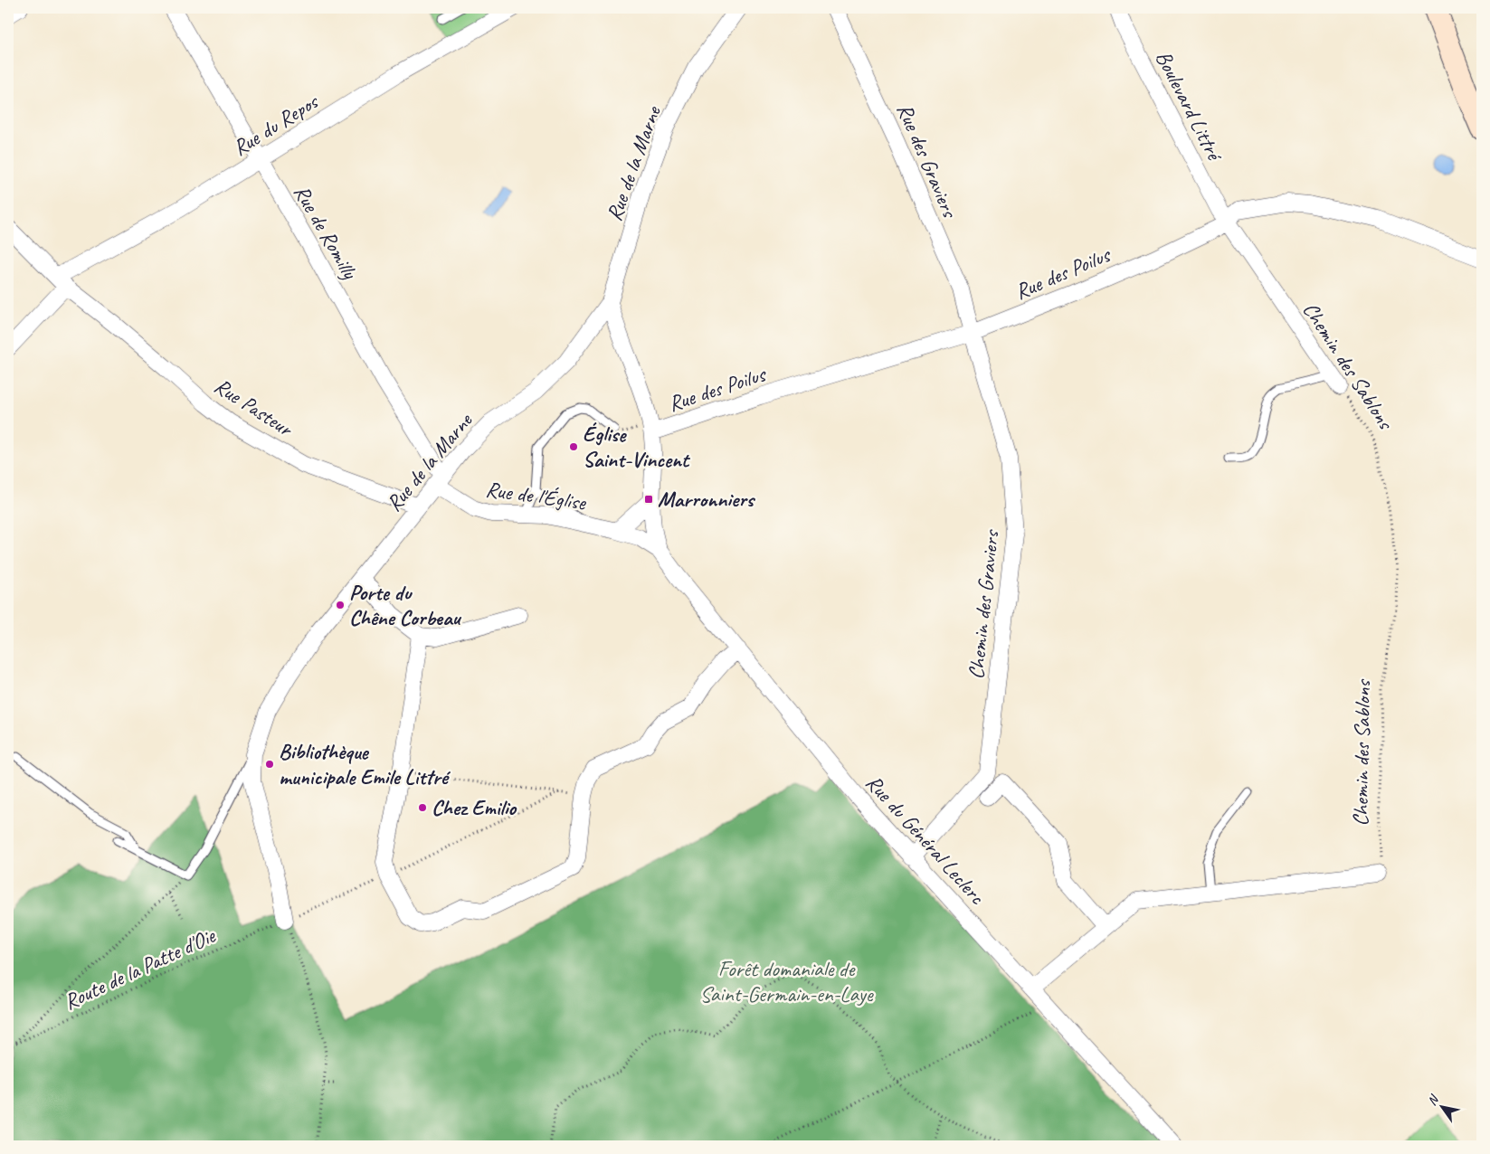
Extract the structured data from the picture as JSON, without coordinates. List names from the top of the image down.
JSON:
{
  "streets": {
    "street": [
      "Boulevard Littré",
      "Rue du Repos",
      "Rue des Graviers",
      "Rue de la Marne",
      "Rue de Romilly",
      "Rue des Poilus",
      "Chemin des Sablons",
      "Rue Pasteur",
      "Rue de l'Église",
      "Chemin des Graviers",
      "Rue du Général Leclerc"
    ],
    "path": ["Route de la Patte d'Oie"]
  },
  "crossings": [
    ["Boulevard Littré", "Rue des Poilus"],
    ["Boulevard Littré", "Chemin des Sablons"],
    ["Rue du Repos", "Rue de Romilly"],
    ["Rue du Repos", "Rue Pasteur"],
    ["Rue des Graviers", "Rue des Poilus"],
    ["Rue des Graviers", "Chemin des Graviers"],
    ["Rue de la Marne", "Rue de Romilly"],
    ["Rue de la Marne", "Rue Pasteur"],
    ["Rue de la Marne", "Rue de l'Église"],
    ["Rue de la Marne", "Route de la Patte d'Oie"],
    ["Rue de Romilly", "Rue de l'Église"],
    ["Rue des Poilus", "Chemin des Sablons"],
    ["Rue des Poilus", "Chemin des Graviers"],
    ["Rue de l'Église", "Rue du Général Leclerc"],
    ["Chemin des Graviers", "Rue du Général Leclerc"]
  ],
  "parks": ["Forêt domaniale de Saint-Germain-en-Laye"],
  "places": {
    "other": [
      "Église Saint-Vincent",
      "Porte du Chêne Corbeau",
      "Bibliothèque municipale Emile Littré",
      "Chez Emilio"
    ],
    "transit": ["Marronniers"]
  },
  "north": "top left"
}
